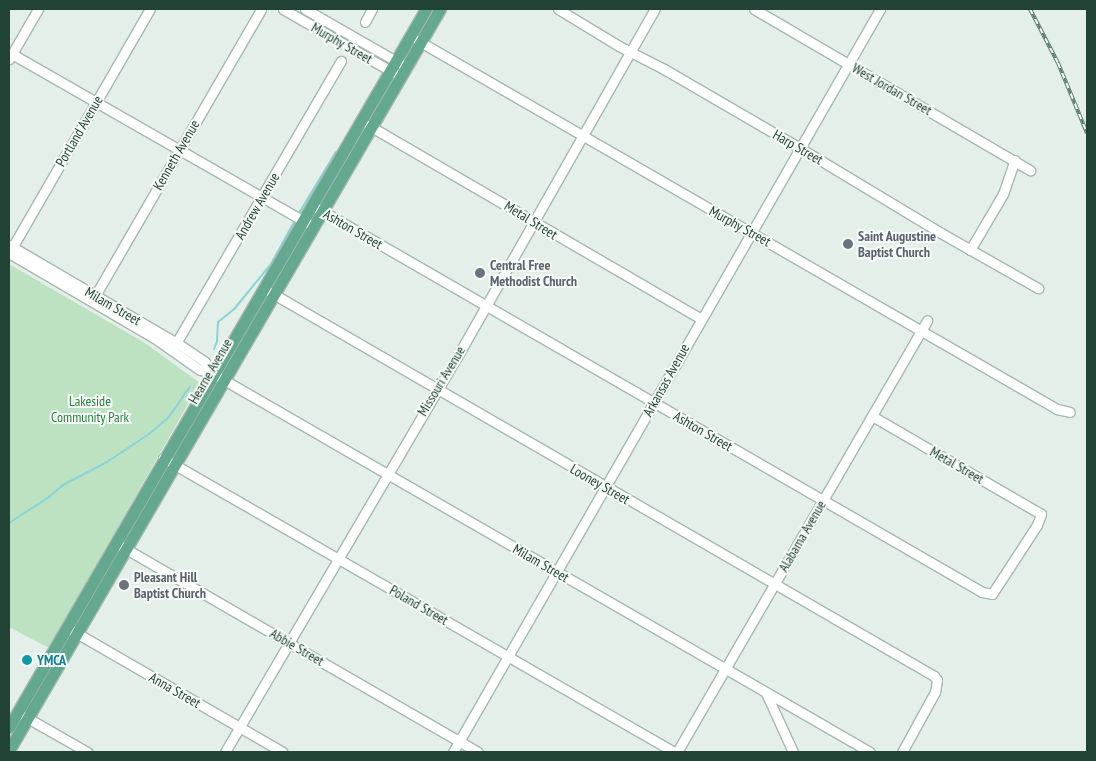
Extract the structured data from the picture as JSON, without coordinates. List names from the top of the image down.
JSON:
{
  "streets": {
    "main road": ["Hearne Avenue"],
    "street": [
      "Murphy Street",
      "West Jordan Street",
      "Portland Avenue",
      "Harp Street",
      "Kenneth Avenue",
      "Andrew Avenue",
      "Metal Street",
      "Ashton Street",
      "Milam Street",
      "Arkansas Avenue",
      "Missouri Avenue",
      "Looney Street",
      "Alabama Avenue",
      "Poland Street",
      "Abbie Street",
      "Anna Street"
    ]
  },
  "crossings": [
    ["Murphy Street", "Hearne Avenue"],
    ["Murphy Street", "Arkansas Avenue"],
    ["Murphy Street", "Missouri Avenue"],
    ["Murphy Street", "Alabama Avenue"],
    ["West Jordan Street", "Arkansas Avenue"],
    ["Portland Avenue", "Ashton Street"],
    ["Portland Avenue", "Milam Street"],
    ["Harp Street", "Arkansas Avenue"],
    ["Harp Street", "Missouri Avenue"],
    ["Kenneth Avenue", "Ashton Street"],
    ["Kenneth Avenue", "Milam Street"],
    ["Andrew Avenue", "Ashton Street"],
    ["Andrew Avenue", "Milam Street"],
    ["Metal Street", "Ashton Street"],
    ["Metal Street", "Hearne Avenue"],
    ["Metal Street", "Arkansas Avenue"],
    ["Metal Street", "Missouri Avenue"],
    ["Metal Street", "Alabama Avenue"],
    ["Ashton Street", "Hearne Avenue"],
    ["Ashton Street", "Arkansas Avenue"],
    ["Ashton Street", "Missouri Avenue"],
    ["Ashton Street", "Alabama Avenue"],
    ["Milam Street", "Hearne Avenue"],
    ["Milam Street", "Arkansas Avenue"],
    ["Milam Street", "Missouri Avenue"],
    ["Milam Street", "Alabama Avenue"],
    ["Hearne Avenue", "Looney Street"],
    ["Hearne Avenue", "Poland Street"],
    ["Hearne Avenue", "Abbie Street"],
    ["Hearne Avenue", "Anna Street"],
    ["Arkansas Avenue", "Looney Street"],
    ["Arkansas Avenue", "Poland Street"],
    ["Arkansas Avenue", "Abbie Street"],
    ["Missouri Avenue", "Looney Street"],
    ["Missouri Avenue", "Poland Street"],
    ["Missouri Avenue", "Abbie Street"],
    ["Missouri Avenue", "Anna Street"],
    ["Looney Street", "Alabama Avenue"],
    ["Alabama Avenue", "Poland Street"]
  ],
  "parks": ["Lakeside Community Park"],
  "places": [
    "Saint Augustine Baptist Church",
    "Central Free Methodist Church",
    "Pleasant Hill Baptist Church",
    "YMCA"
  ]
}
